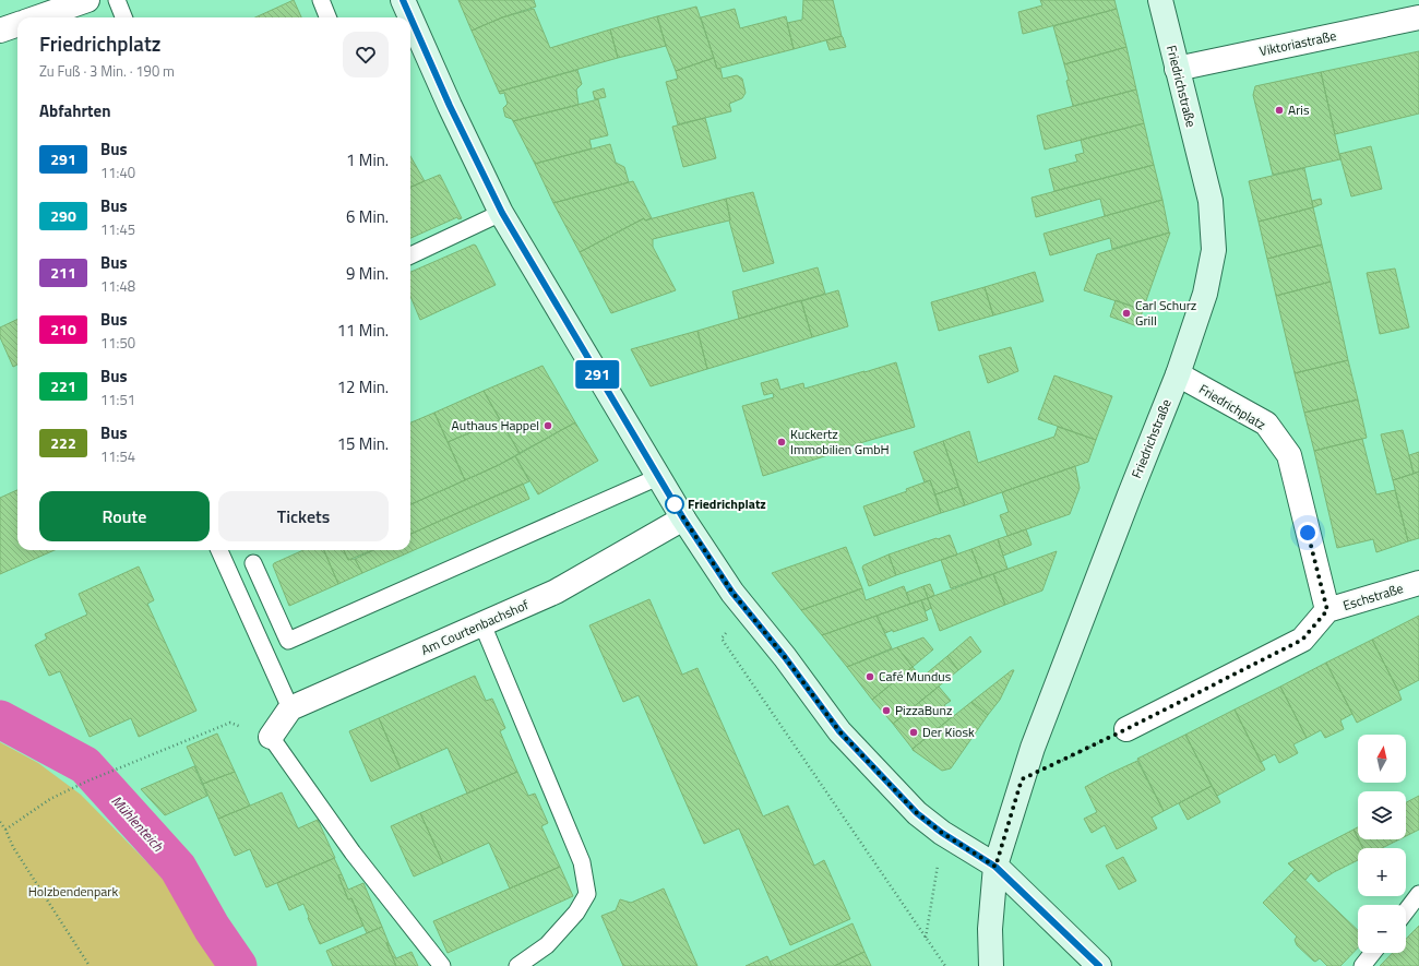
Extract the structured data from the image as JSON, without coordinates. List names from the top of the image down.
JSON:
{
  "streets": {
    "main road": ["Friedrichstraße"],
    "street": [
      "Viktoriastraße",
      "Friedrichplatz",
      "Eschstraße",
      "Am Courtenbachshof"
    ]
  },
  "crossings": [
    ["Viktoriastraße", "Friedrichstraße"],
    ["Friedrichstraße", "Friedrichplatz"],
    ["Friedrichplatz", "Eschstraße"]
  ],
  "water": ["Mühlenteich"],
  "parks": ["Holzbendenpark"],
  "places": [
    "Aris",
    "Carl Schurz Grill",
    "Authaus Happel",
    "Kuckertz Immobilien GmbH",
    "Friedrichplatz",
    "Café Mundus",
    "PizzaBunz",
    "Der Kiosk"
  ],
  "lines": ["bus line 291"],
  "north": "top",
  "page": {
    "on_map": "291",
    "heading": [
      ["Friedrichplatz", "Zu Fuß · 3 Min. · 190 m"],
      "Abfahrten"
    ],
    "list": [
      {
        "mark": "291",
        "name": "Bus",
        "note": "11:40",
        "value": "1 Min."
      },
      {
        "mark": "290",
        "name": "Bus",
        "note": "11:45",
        "value": "6 Min."
      },
      {
        "mark": "211",
        "name": "Bus",
        "note": "11:48",
        "value": "9 Min."
      },
      {
        "mark": "210",
        "name": "Bus",
        "note": "11:50",
        "value": "11 Min."
      },
      {
        "mark": "221",
        "name": "Bus",
        "note": "11:51",
        "value": "12 Min."
      },
      {
        "mark": "222",
        "name": "Bus",
        "note": "11:54",
        "value": "15 Min."
      }
    ],
    "buttons": ["Route", "Tickets"],
    "map_buttons": ["+", "−"]
  }
}
